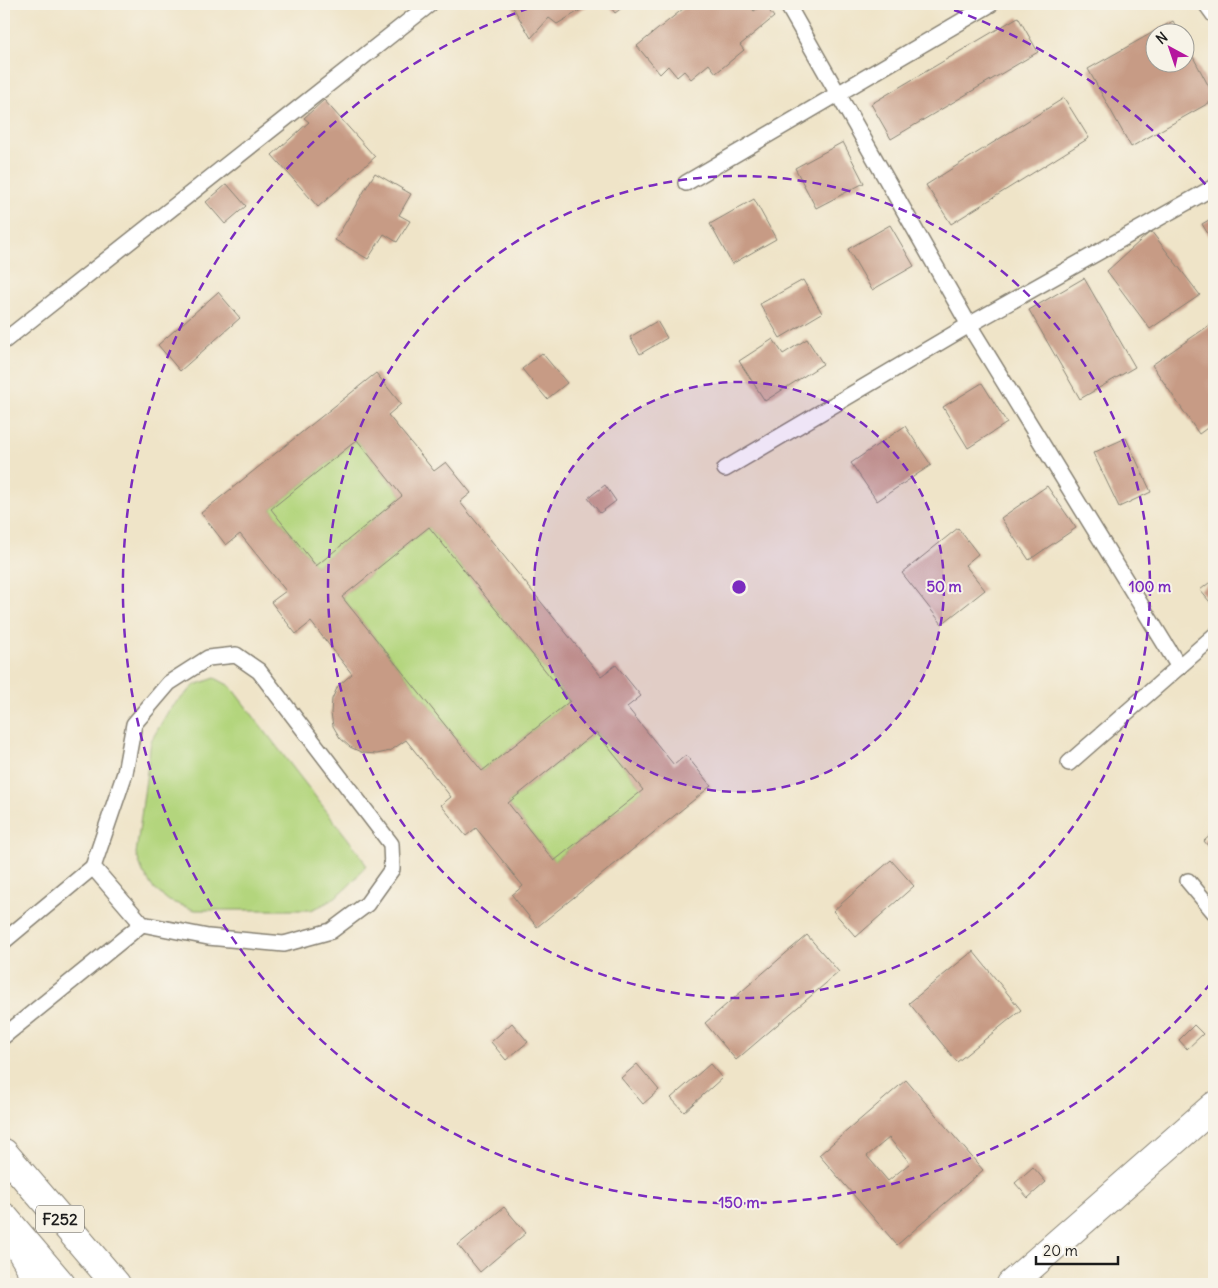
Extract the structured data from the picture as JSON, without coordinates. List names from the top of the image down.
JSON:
{
  "streets": {
    "main road": ["F252"]
  },
  "scale_bar": "20 m",
  "north": "top left",
  "rings": ["50 m", "100 m", "150 m"]
}
